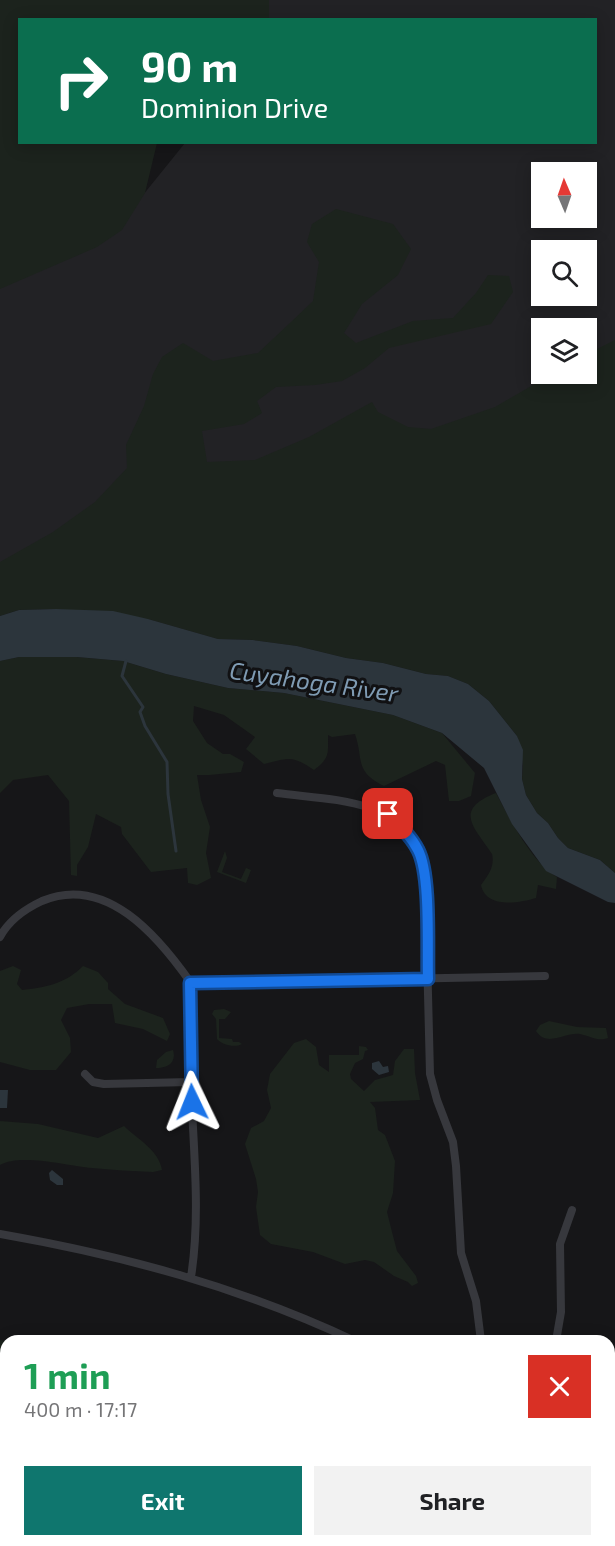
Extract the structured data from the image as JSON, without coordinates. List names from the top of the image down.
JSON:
{
  "water": ["Cuyahoga River"],
  "north": "top",
  "page": {
    "turn": ["90 m", "Dominion Drive"],
    "heading": ["1 min", "400 m · 17:17"],
    "buttons": ["Exit", "Share"]
  }
}
